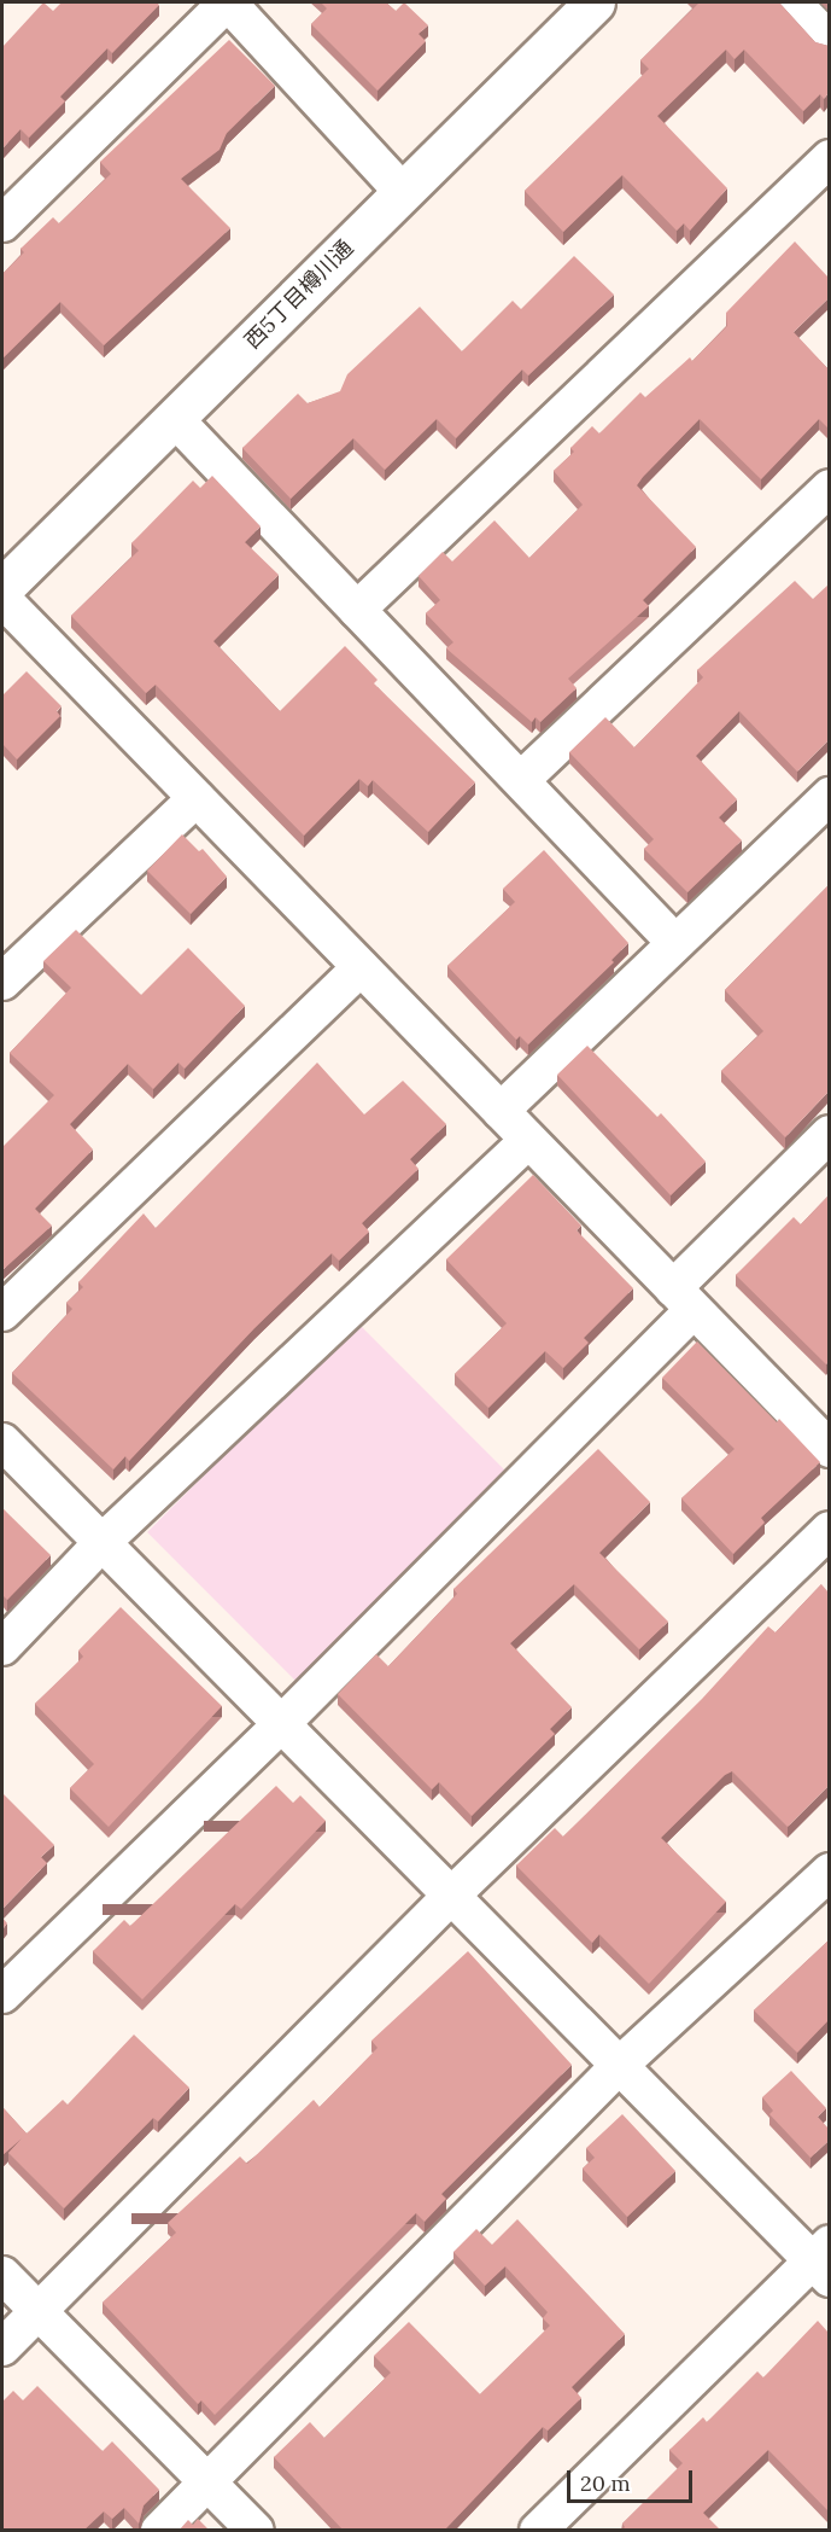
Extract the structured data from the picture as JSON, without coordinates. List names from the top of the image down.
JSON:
{
  "streets": {
    "main road": ["西5丁目樽川通"]
  },
  "scale_bar": "20 m"
}
